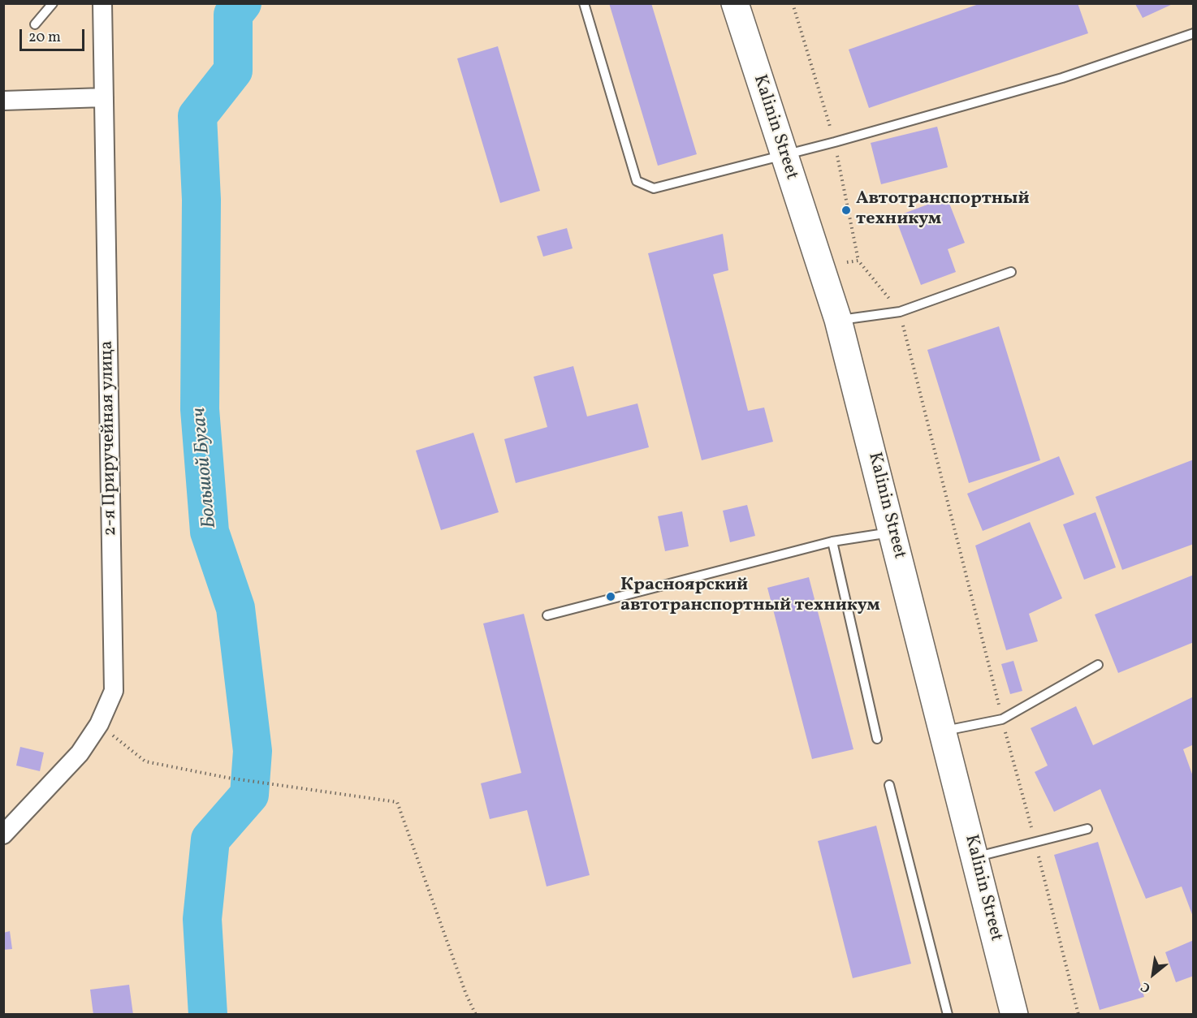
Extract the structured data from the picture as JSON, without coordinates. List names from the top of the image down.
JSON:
{
  "streets": {
    "main road": ["Kalinin Street"],
    "street": ["2-я Приручейная улица"]
  },
  "water": ["Большой Бугач"],
  "places": ["Автотранспортный техникум", "Красноярский автотранспортный техникум"],
  "scale_bar": "20 m",
  "north": "bottom left"
}
